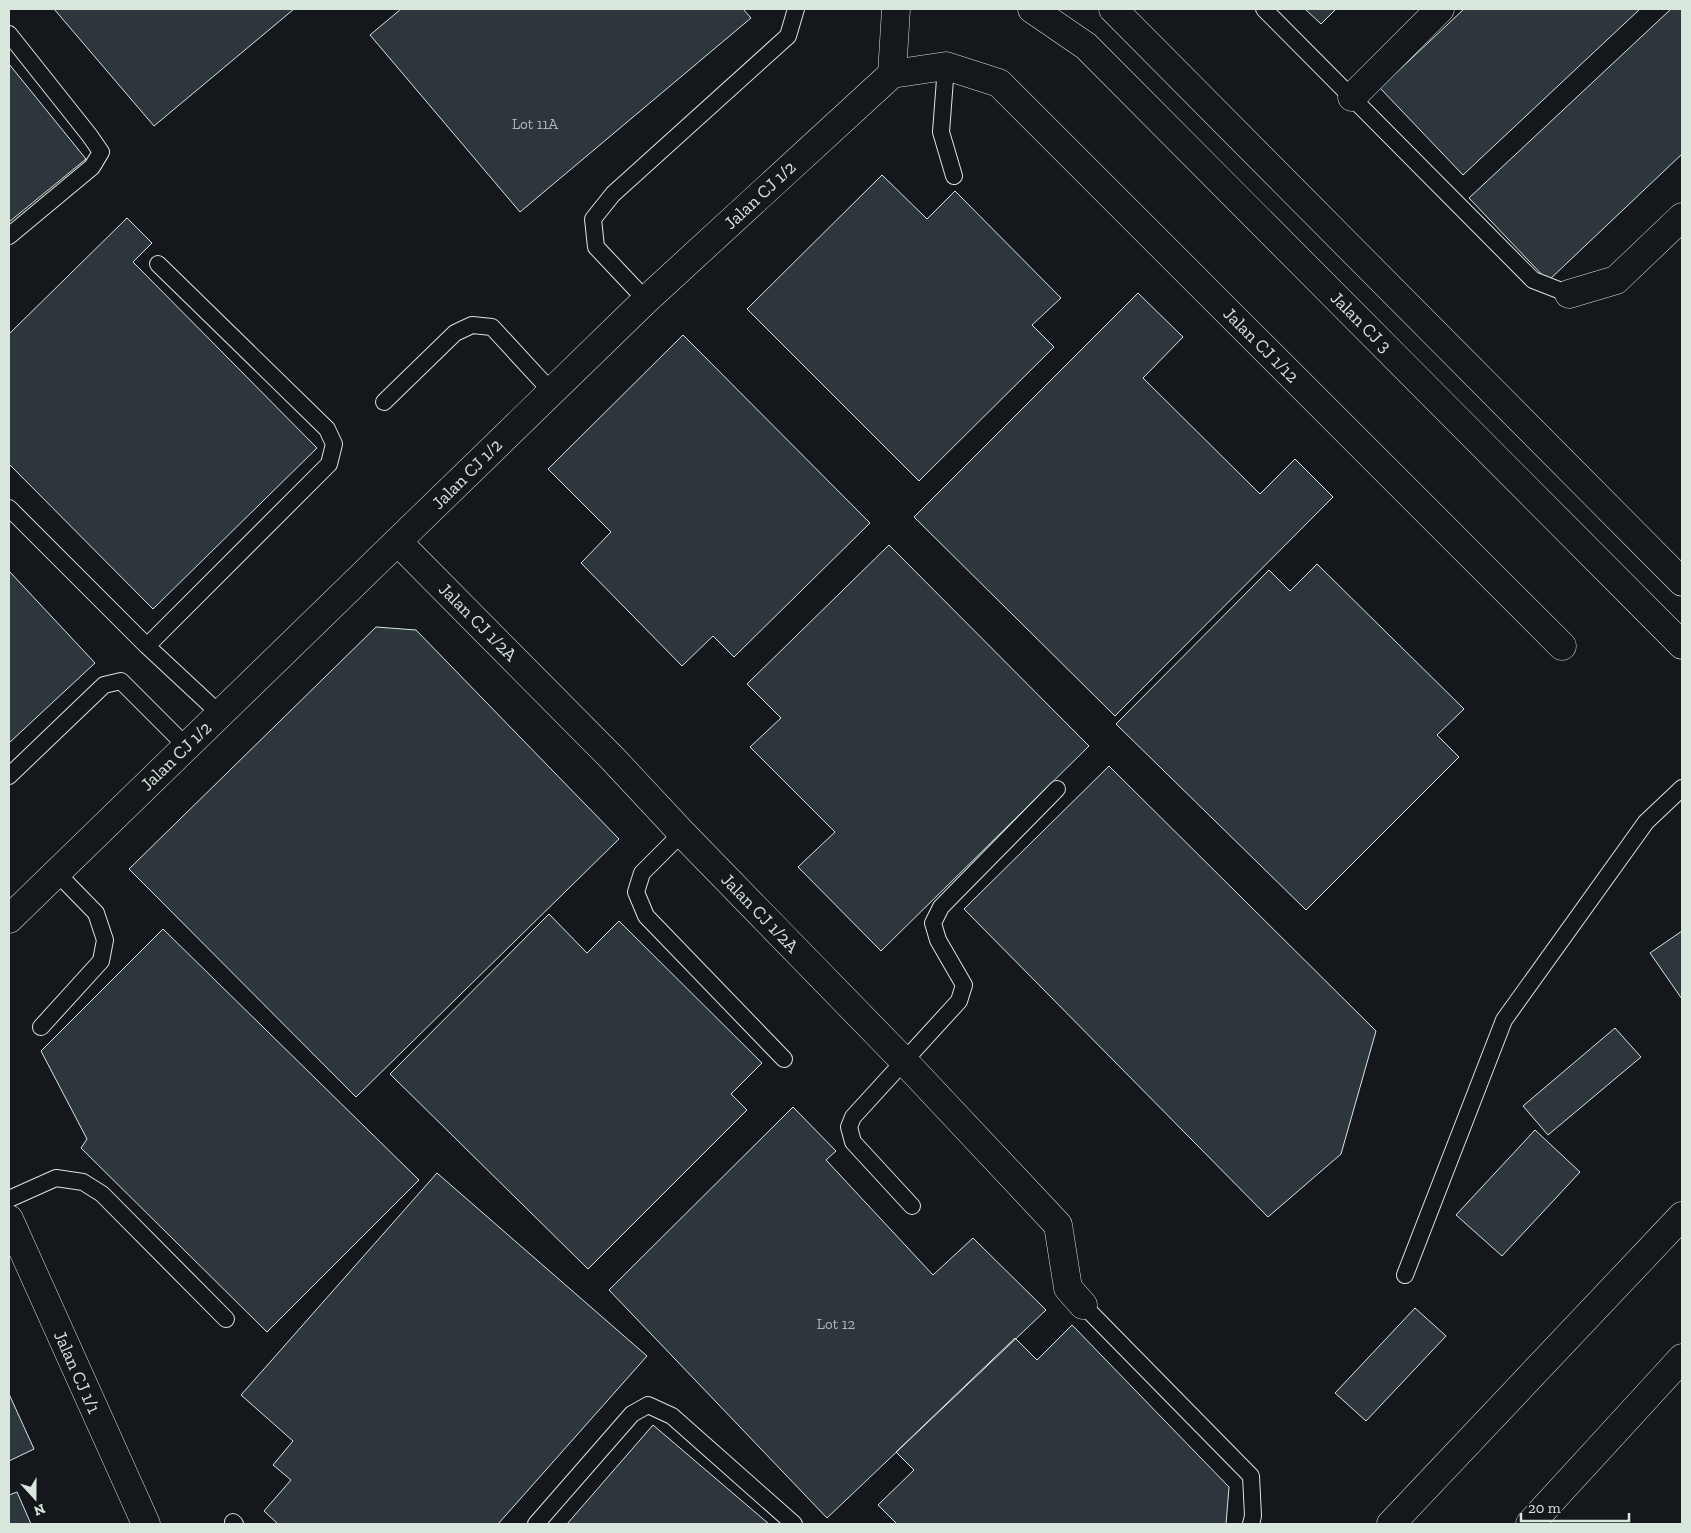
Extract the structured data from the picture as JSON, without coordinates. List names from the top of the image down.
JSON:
{
  "streets": {
    "main road": [
      "Jalan CJ 1/2",
      "Jalan CJ 3",
      "Jalan CJ 1/12",
      "Jalan CJ 1/2A",
      "Jalan CJ 1/1"
    ]
  },
  "crossings": [
    ["Jalan CJ 1/2", "Jalan CJ 1/2A"]
  ],
  "house_numbers": ["Lot 11A", "Lot 12"],
  "scale_bar": "20 m",
  "north": "bottom"
}
